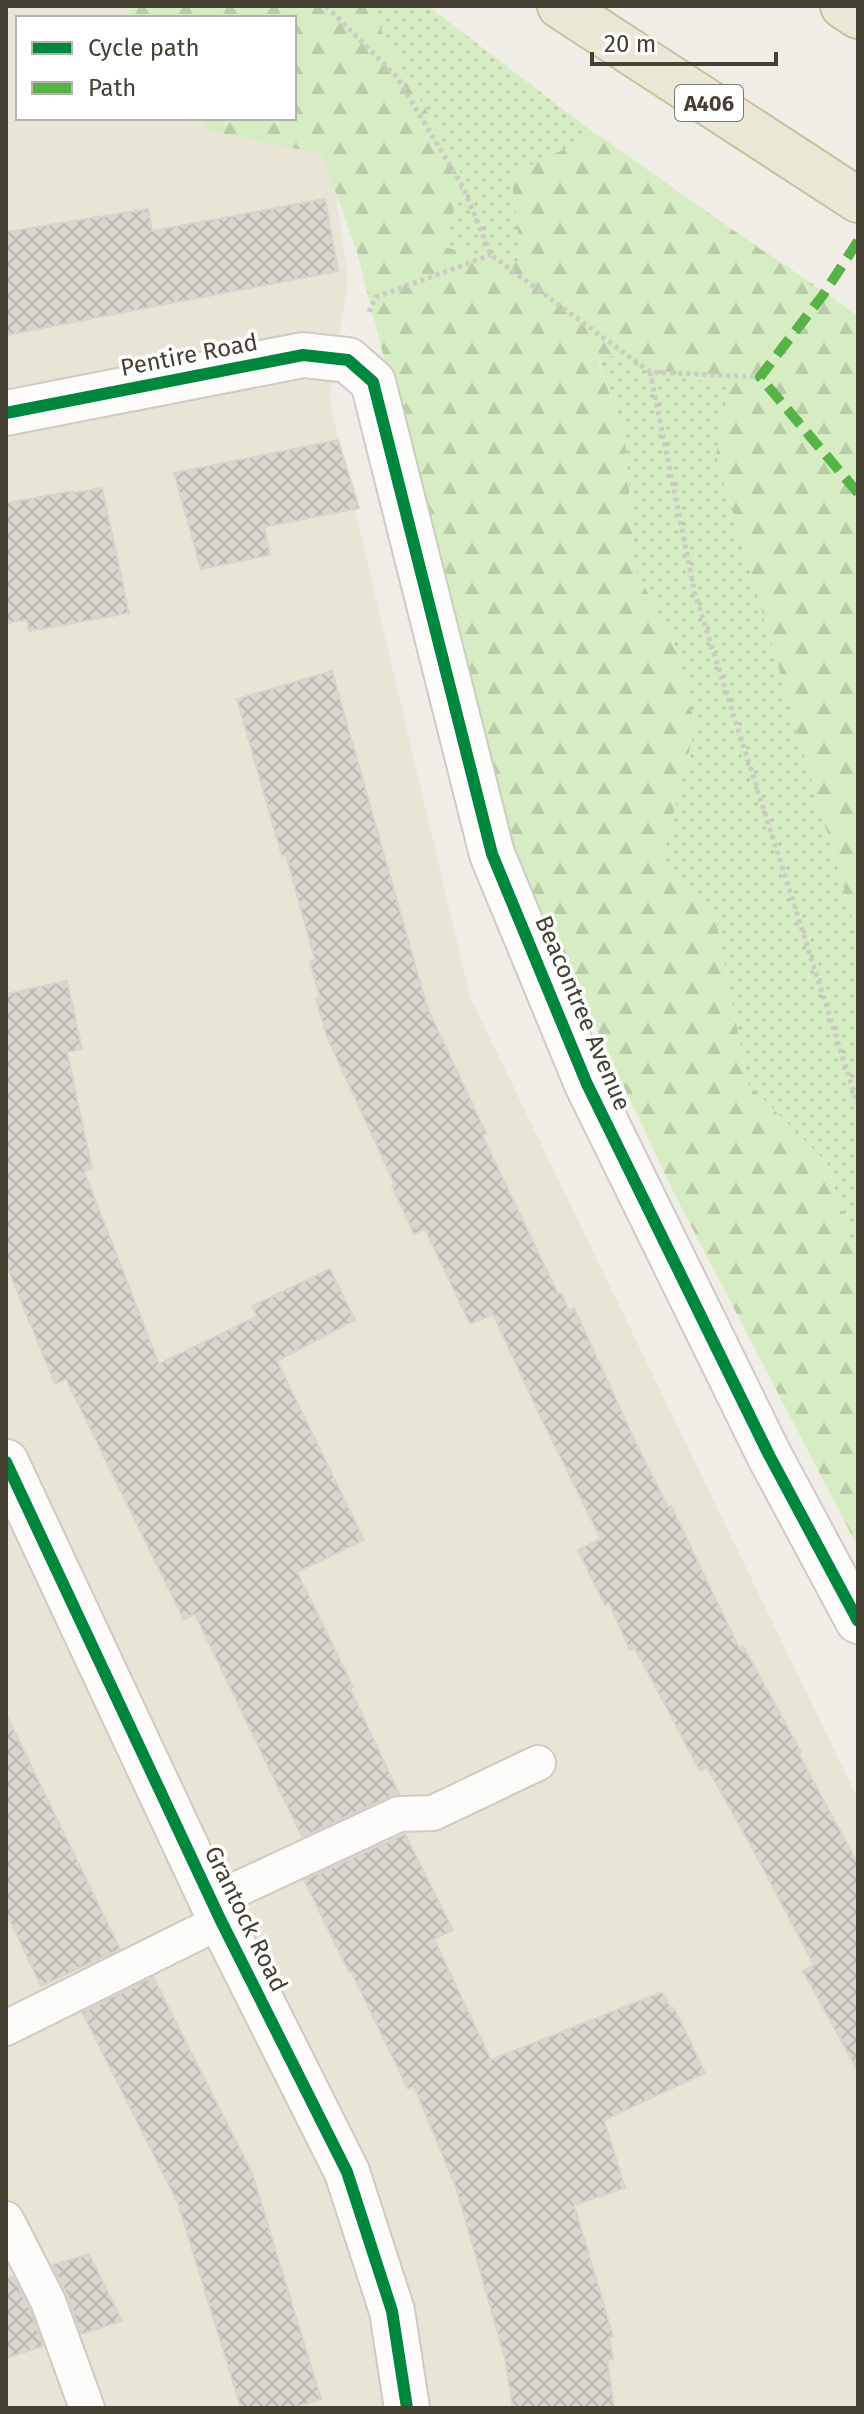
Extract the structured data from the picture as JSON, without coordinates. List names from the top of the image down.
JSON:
{
  "streets": {
    "highway": ["A406"],
    "street": ["Pentire Road", "Beacontree Avenue", "Grantock Road"]
  },
  "crossings": [
    ["Pentire Road", "Beacontree Avenue"]
  ],
  "legend": ["Cycle path", "Path"],
  "scale_bar": "20 m"
}
